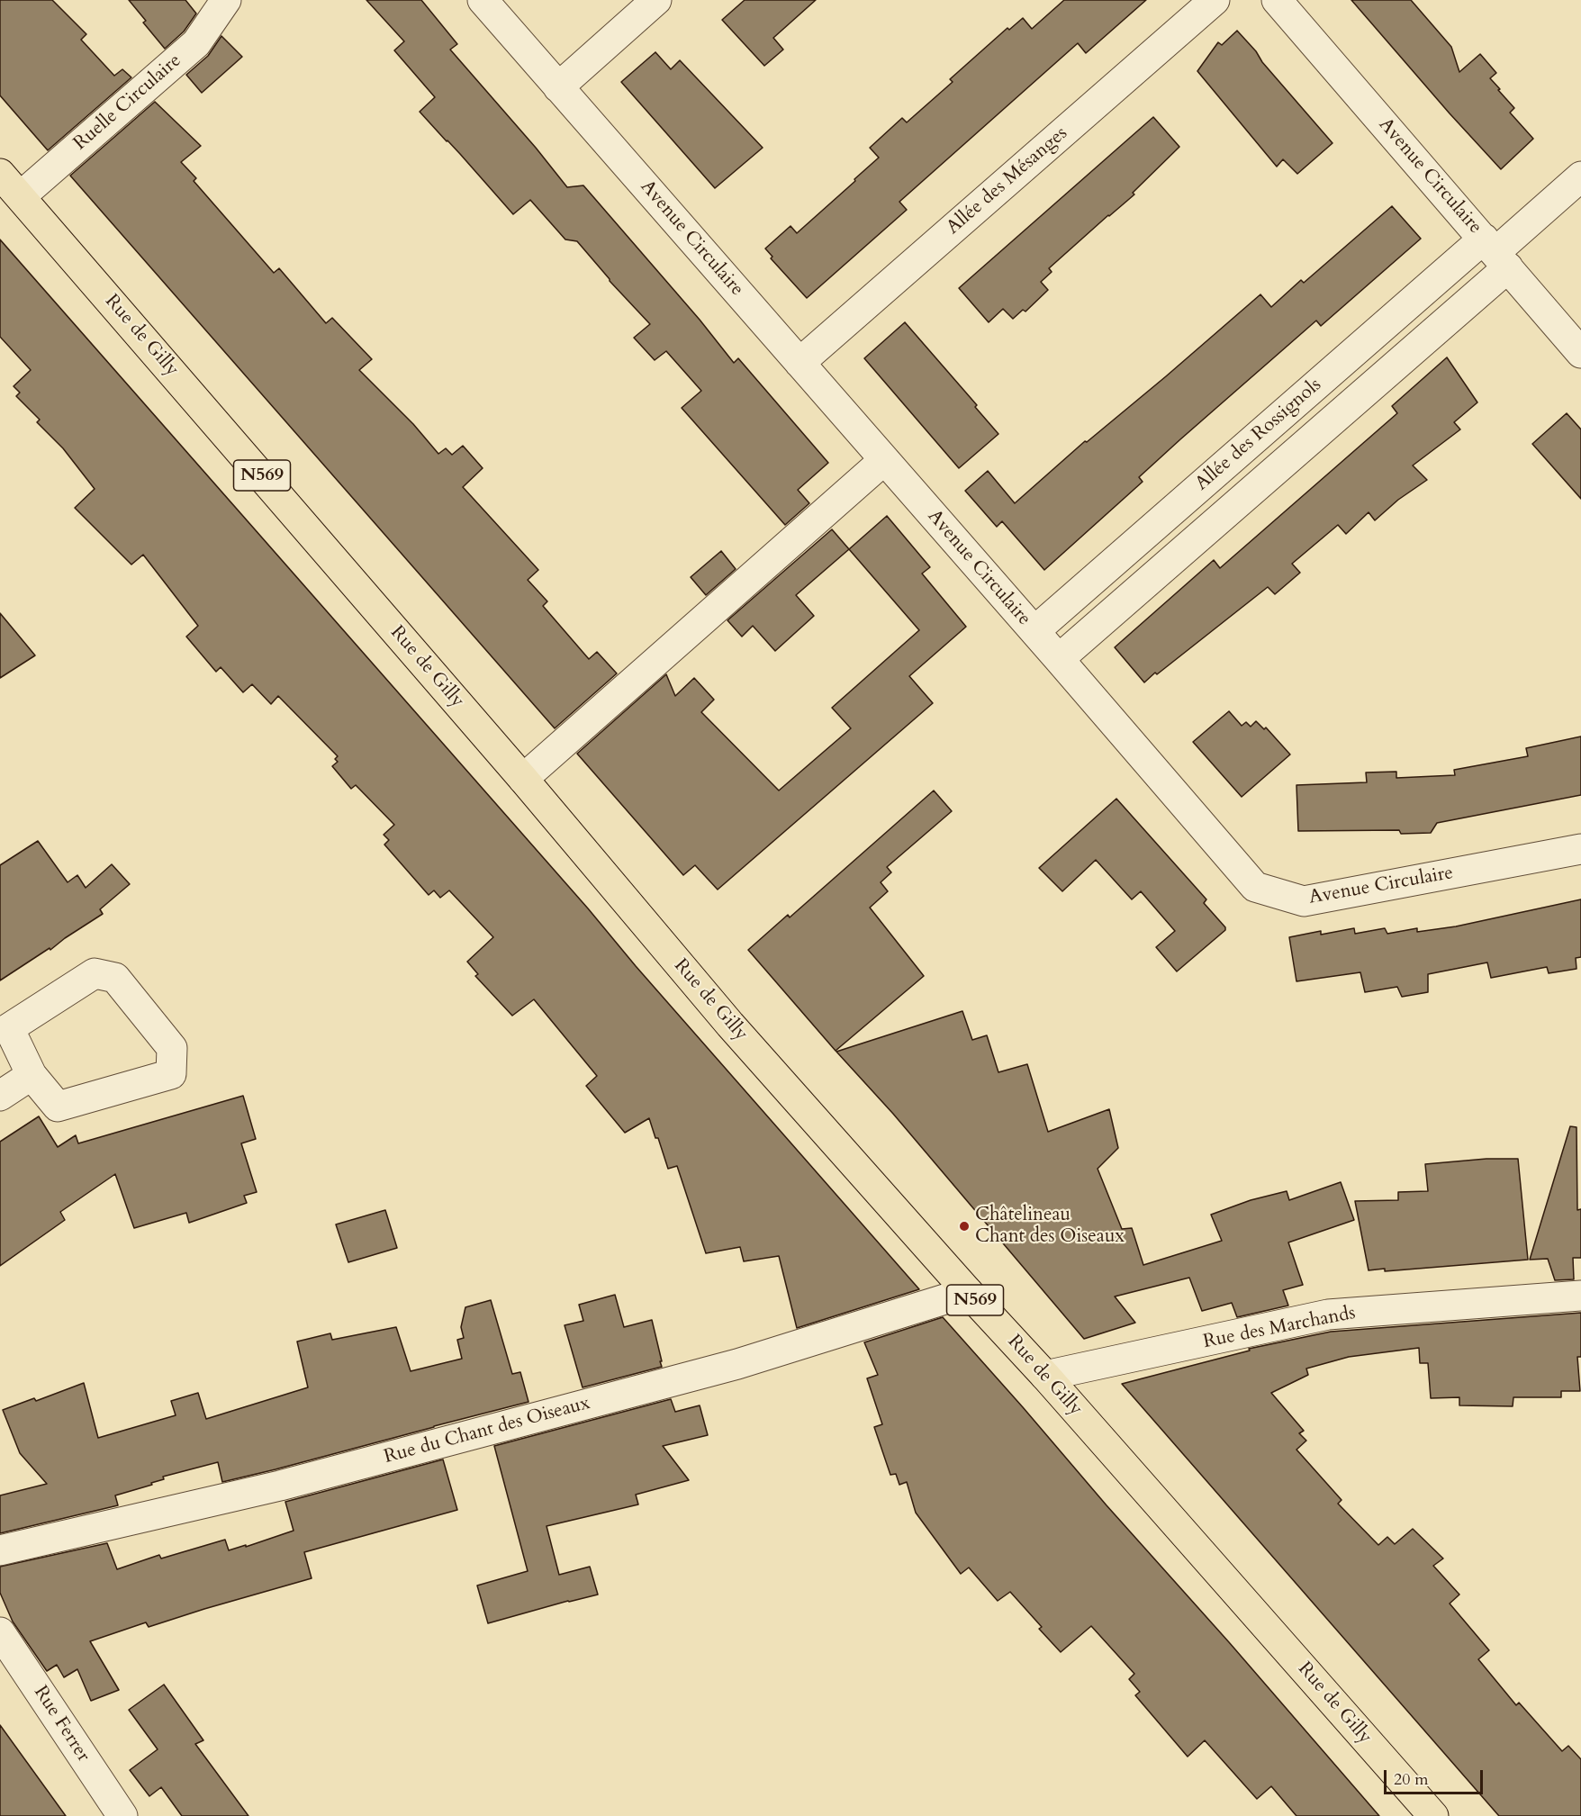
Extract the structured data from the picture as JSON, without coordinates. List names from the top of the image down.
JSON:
{
  "streets": {
    "main road": ["Rue de Gilly", "N569"],
    "street": [
      "Ruelle Circulaire",
      "Avenue Circulaire",
      "Allée des Mésanges",
      "Allée des Rossignols",
      "Rue des Marchands",
      "Rue du Chant des Oiseaux",
      "Rue Ferrer"
    ]
  },
  "crossings": [
    ["Ruelle Circulaire", "Rue de Gilly"],
    ["Avenue Circulaire", "Allée des Mésanges"],
    ["Avenue Circulaire", "Allée des Rossignols"],
    ["Rue de Gilly", "Rue des Marchands"],
    ["Rue de Gilly", "Rue du Chant des Oiseaux"]
  ],
  "places": ["Châtelineau Chant des Oiseaux"],
  "scale_bar": "20 m"
}
